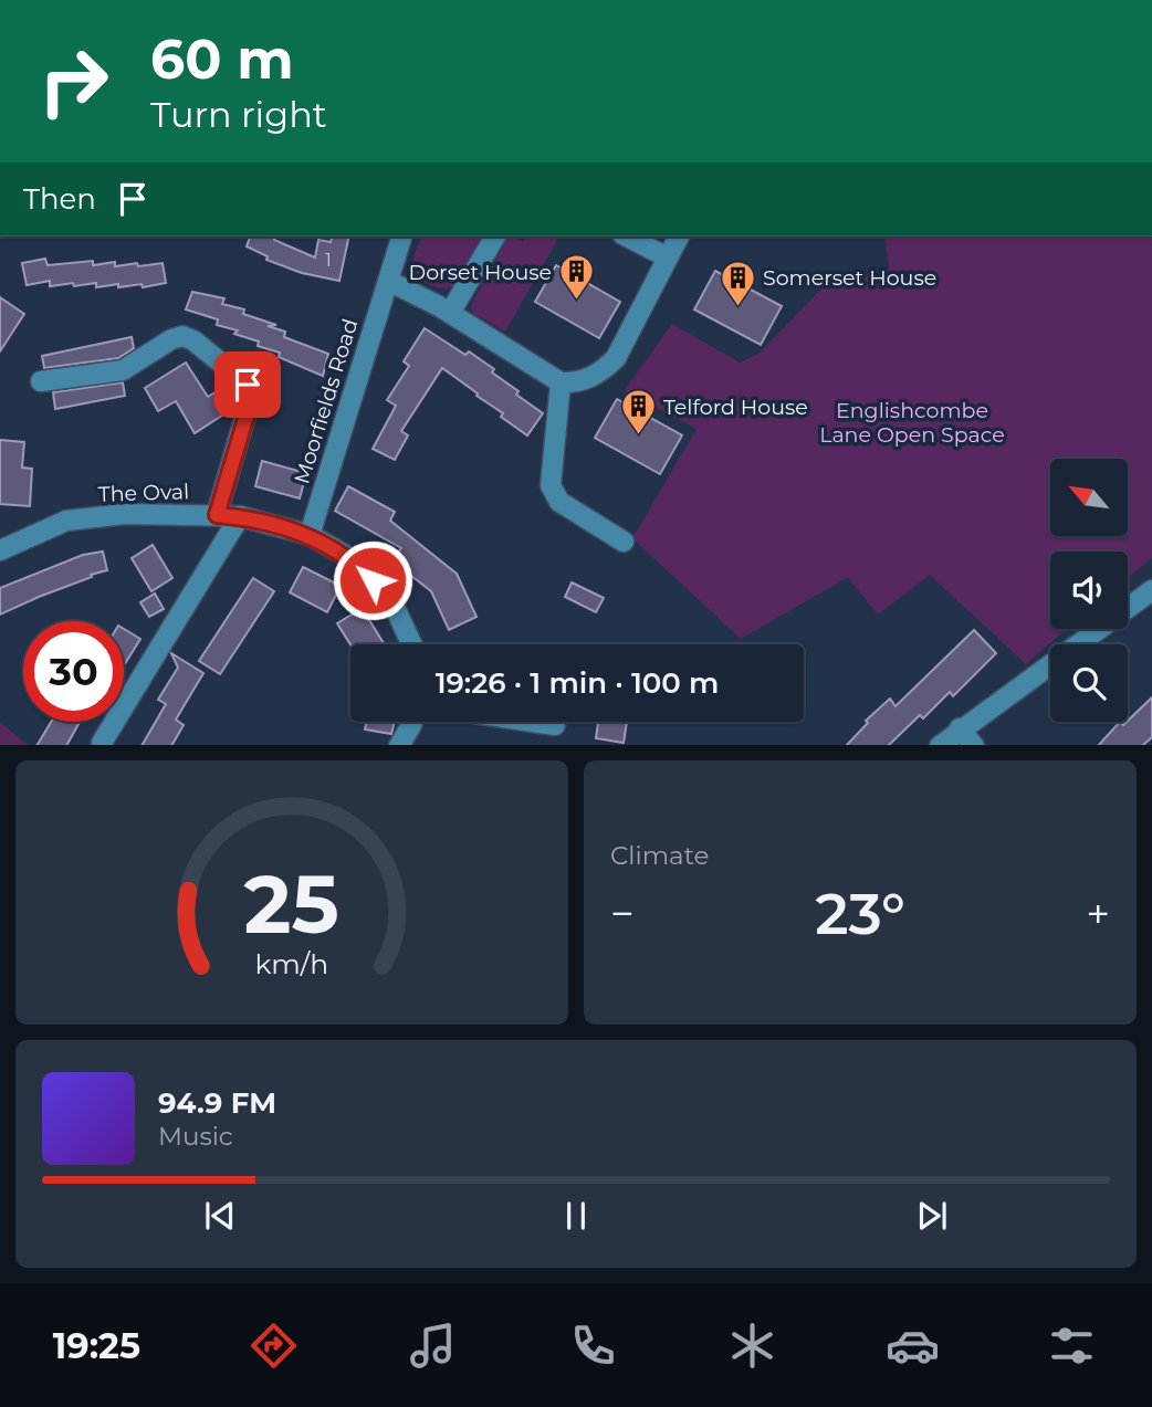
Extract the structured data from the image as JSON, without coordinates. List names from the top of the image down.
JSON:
{
  "streets": {
    "street": ["Moorfields Road", "The Oval"]
  },
  "crossings": [
    ["Moorfields Road", "The Oval"]
  ],
  "parks": ["Englishcombe Lane Open Space"],
  "places": {
    "building": ["Dorset House", "Somerset House", "Telford House"]
  },
  "house_numbers": ["1"],
  "north": "top left",
  "page": {
    "turn": ["60 m", "Turn right"],
    "then": "Then",
    "limit": "30",
    "trip": "19:26 · 1 min · 100 m",
    "tile": "Climate",
    "heat": ["−", "23°", "+"],
    "song": ["94.9 FM", "Music"],
    "tabs": "19:25",
    "gauge": ["25", "km/h"]
  }
}
